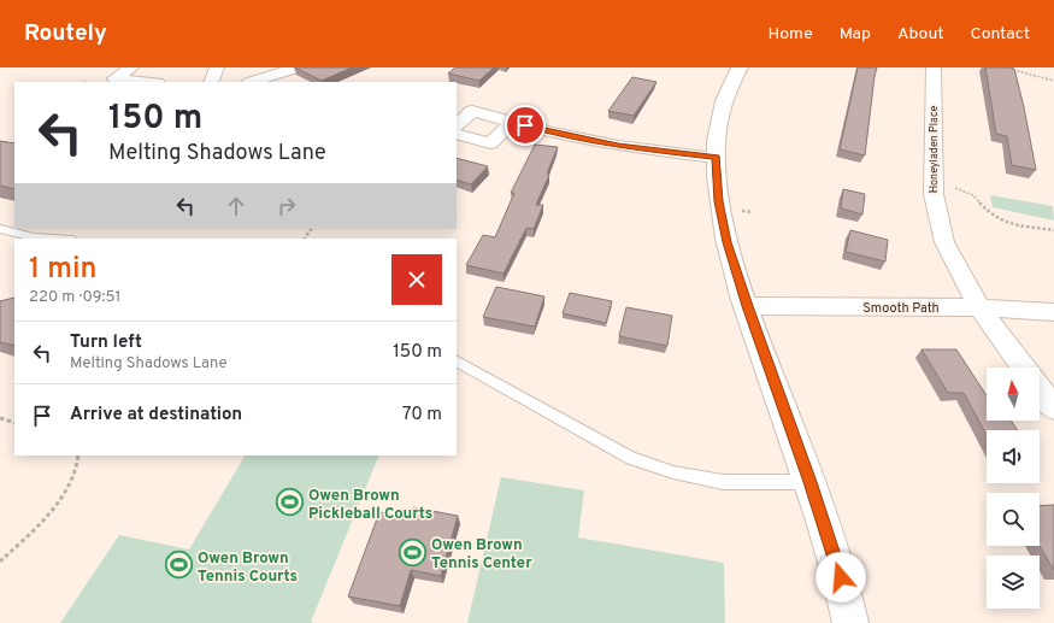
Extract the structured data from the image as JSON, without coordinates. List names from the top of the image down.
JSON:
{
  "streets": {
    "street": ["Honeyladen Place", "Smooth Path"]
  },
  "crossings": [
    ["Honeyladen Place", "Smooth Path"]
  ],
  "places": {
    "sports": ["Owen Brown Pickleball Courts", "Owen Brown Tennis Center", "Owen Brown Tennis Courts"]
  },
  "north": "top",
  "page": {
    "header": "Routely",
    "nav": [
      "Home",
      "Map",
      "About",
      "Contact"
    ],
    "turn": ["150 m", "Melting Shadows Lane"],
    "heading": ["1 min", "220 m · 09:51"],
    "list": [
      {
        "name": "Turn left",
        "note": "Melting Shadows Lane",
        "value": "150 m"
      },
      {
        "name": "Arrive at destination",
        "value": "70 m"
      }
    ]
  }
}
